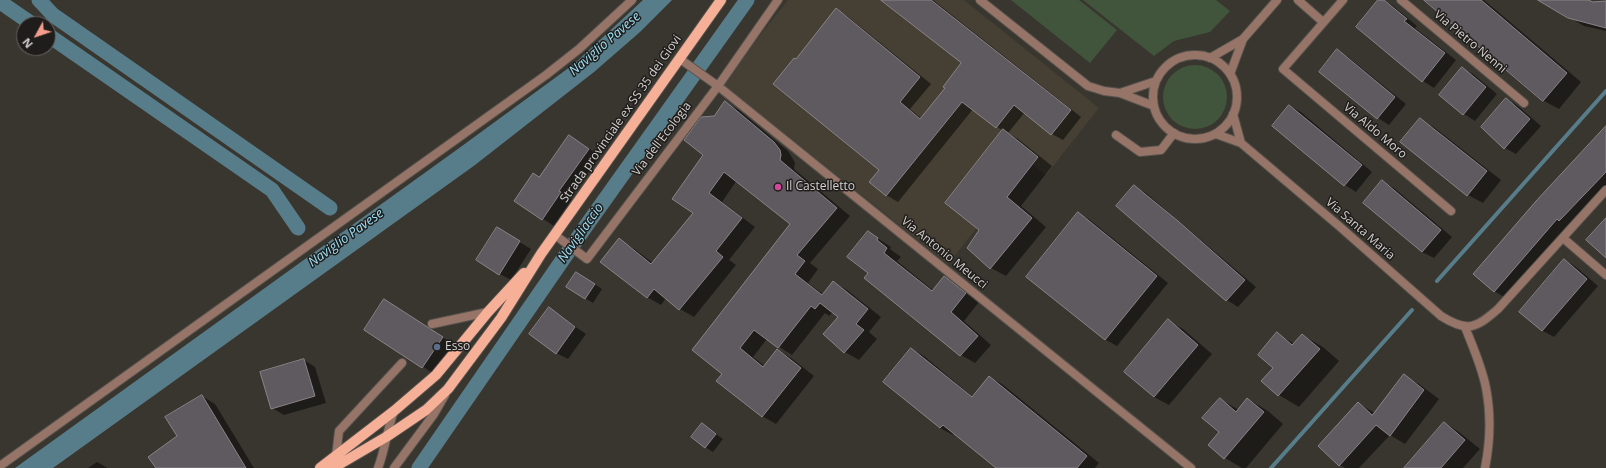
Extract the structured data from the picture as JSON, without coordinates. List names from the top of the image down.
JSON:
{
  "streets": {
    "main road": ["Strada provinciale ex SS 35 dei Giovi"],
    "street": [
      "Via Pietro Nenni",
      "Via Aldo Moro",
      "Via dell'Ecologia",
      "Via Santa Maria",
      "Via Antonio Meucci"
    ]
  },
  "crossings": [
    ["Strada provinciale ex SS 35 dei Giovi", "Via dell'Ecologia"],
    ["Strada provinciale ex SS 35 dei Giovi", "Via Antonio Meucci"],
    ["Via dell'Ecologia", "Via Antonio Meucci"]
  ],
  "water": ["Naviglio Pavese", "Navigliaccio"],
  "places": ["Il Castelletto", "Esso"],
  "north": "bottom left"
}
